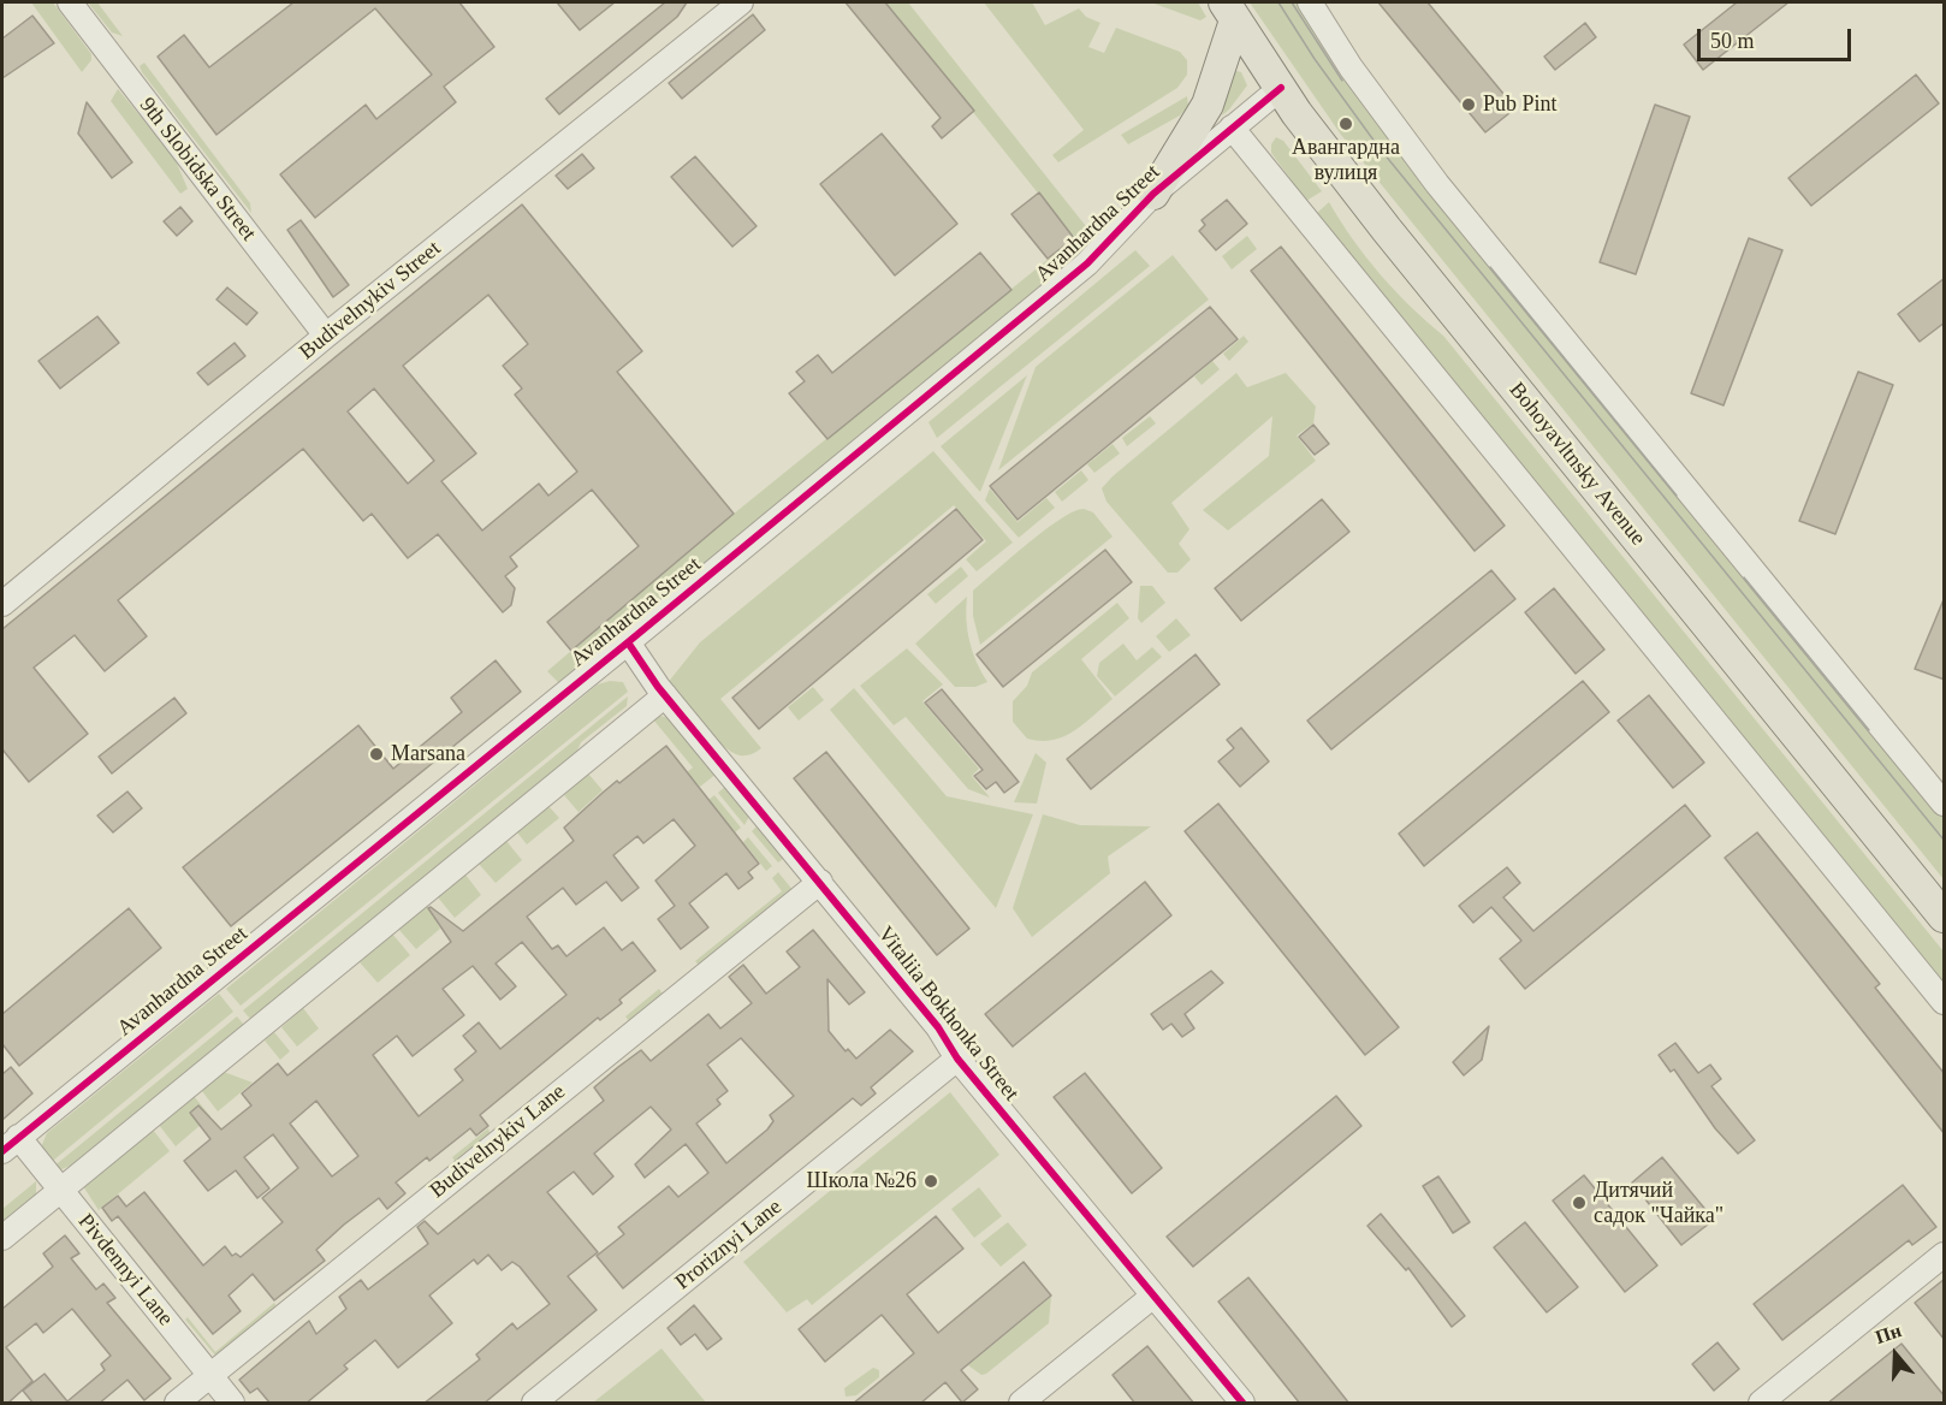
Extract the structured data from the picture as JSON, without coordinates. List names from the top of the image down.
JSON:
{
  "streets": {
    "main road": ["Bohoyavltnsky Avenue"],
    "street": [
      "9th Slobidska Street",
      "Avanhardna Street",
      "Budivelnykiv Street",
      "Vitaliia Bokhonka Street",
      "Budivelnykiv Lane",
      "Proriznyi Lane",
      "Pivdennyi Lane"
    ]
  },
  "crossings": [
    ["9th Slobidska Street", "Budivelnykiv Street"],
    ["Avanhardna Street", "Bohoyavltnsky Avenue"],
    ["Avanhardna Street", "Vitaliia Bokhonka Street"],
    ["Avanhardna Street", "Pivdennyi Lane"],
    ["Vitaliia Bokhonka Street", "Budivelnykiv Lane"],
    ["Vitaliia Bokhonka Street", "Proriznyi Lane"],
    ["Budivelnykiv Lane", "Pivdennyi Lane"]
  ],
  "places": [
    "Pub Pint",
    "Авангардна вулиця",
    "Marsana",
    "Школа №26",
    "Дитячий садок \"Чайка\""
  ],
  "scale_bar": "50 m",
  "north": "top"
}
